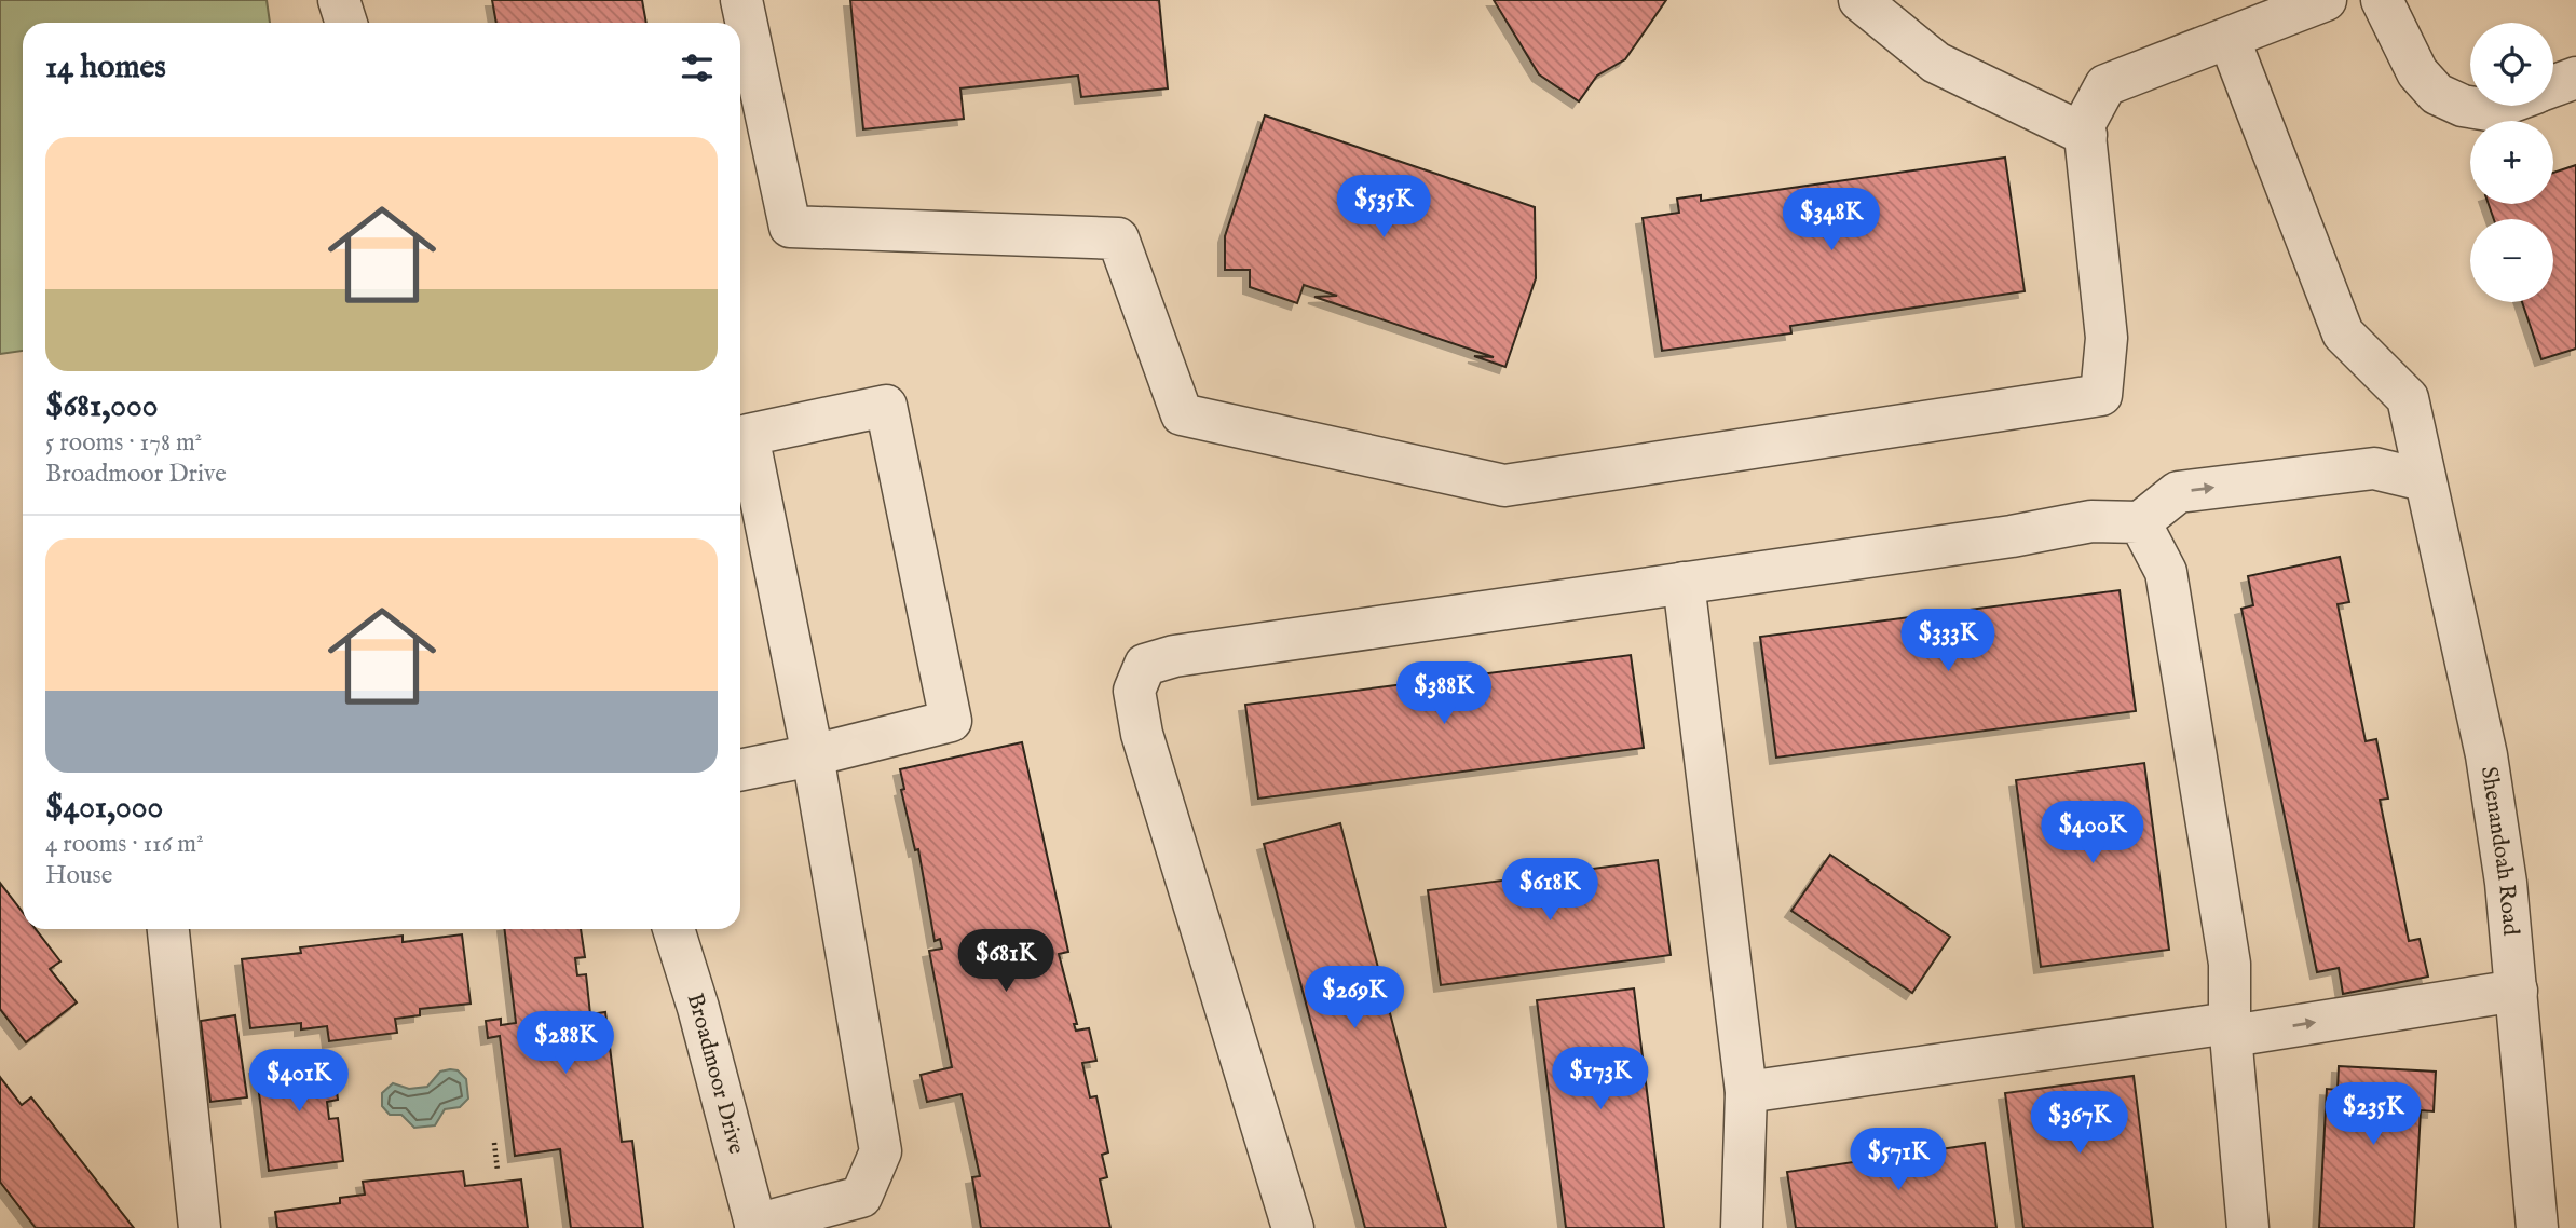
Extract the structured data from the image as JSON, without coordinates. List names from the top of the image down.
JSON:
{
  "streets": {
    "street": ["Shenandoah Road", "Broadmoor Drive"]
  },
  "page": {
    "map_buttons": ["+", "−"],
    "heading": "14 homes",
    "list": [
      {
        "name": "$681,000",
        "note": "5 rooms · 178 m² · Broadmoor Drive"
      },
      {
        "name": "$401,000",
        "note": "4 rooms · 116 m² · House"
      }
    ],
    "price": [
      "$535K",
      "$348K",
      "$333K",
      "$388K",
      "$400K",
      "$618K",
      "$681K",
      "$269K",
      "$288K",
      "$173K",
      "$401K",
      "$235K",
      "$367K",
      "$571K"
    ]
  }
}
